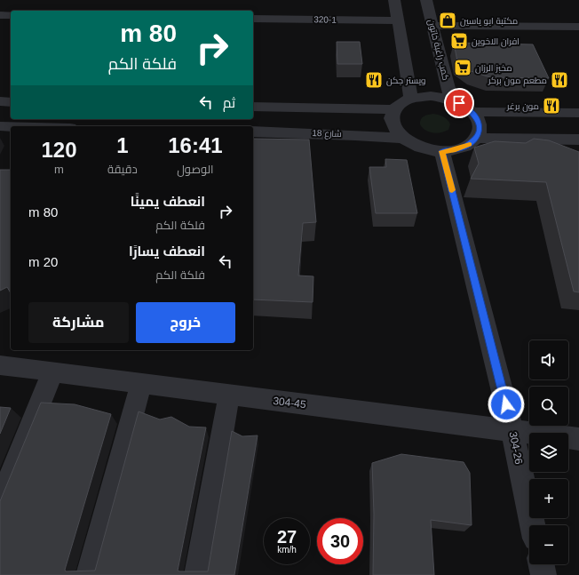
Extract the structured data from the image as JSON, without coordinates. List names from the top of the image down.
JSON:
{
  "streets": {
    "street": [
      "320-1",
      "كمب راغبة خاتون",
      "شارع 18",
      "304-45",
      "304-26"
    ]
  },
  "crossings": [
    ["كمب راغبة خاتون", "شارع 18"],
    ["كمب راغبة خاتون", "304-26"],
    ["شارع 18", "304-26"],
    ["304-45", "304-26"]
  ],
  "places": {
    "shop": ["مكتبة ابو ياسين"],
    "supermarket": ["افران الاخوين", "مخبز الرزان"],
    "restaurant": ["ويستر جكن", "مطعم مون بركر", "مون برغر"]
  },
  "page": {
    "turn": ["80 m", "فلكة الكم"],
    "then": "ثم",
    "eta": [
      "16:41",
      "الوصول",
      "1",
      "دقيقة",
      "120",
      "m"
    ],
    "list": [
      {
        "name": "انعطف يمينًا",
        "note": "فلكة الكم",
        "value": "80 m"
      },
      {
        "name": "انعطف يسارًا",
        "note": "فلكة الكم",
        "value": "20 m"
      }
    ],
    "buttons": ["خروج", "مشاركة"],
    "map_buttons": ["+", "−"],
    "speed": "27 km/h",
    "limit": "30"
  }
}
